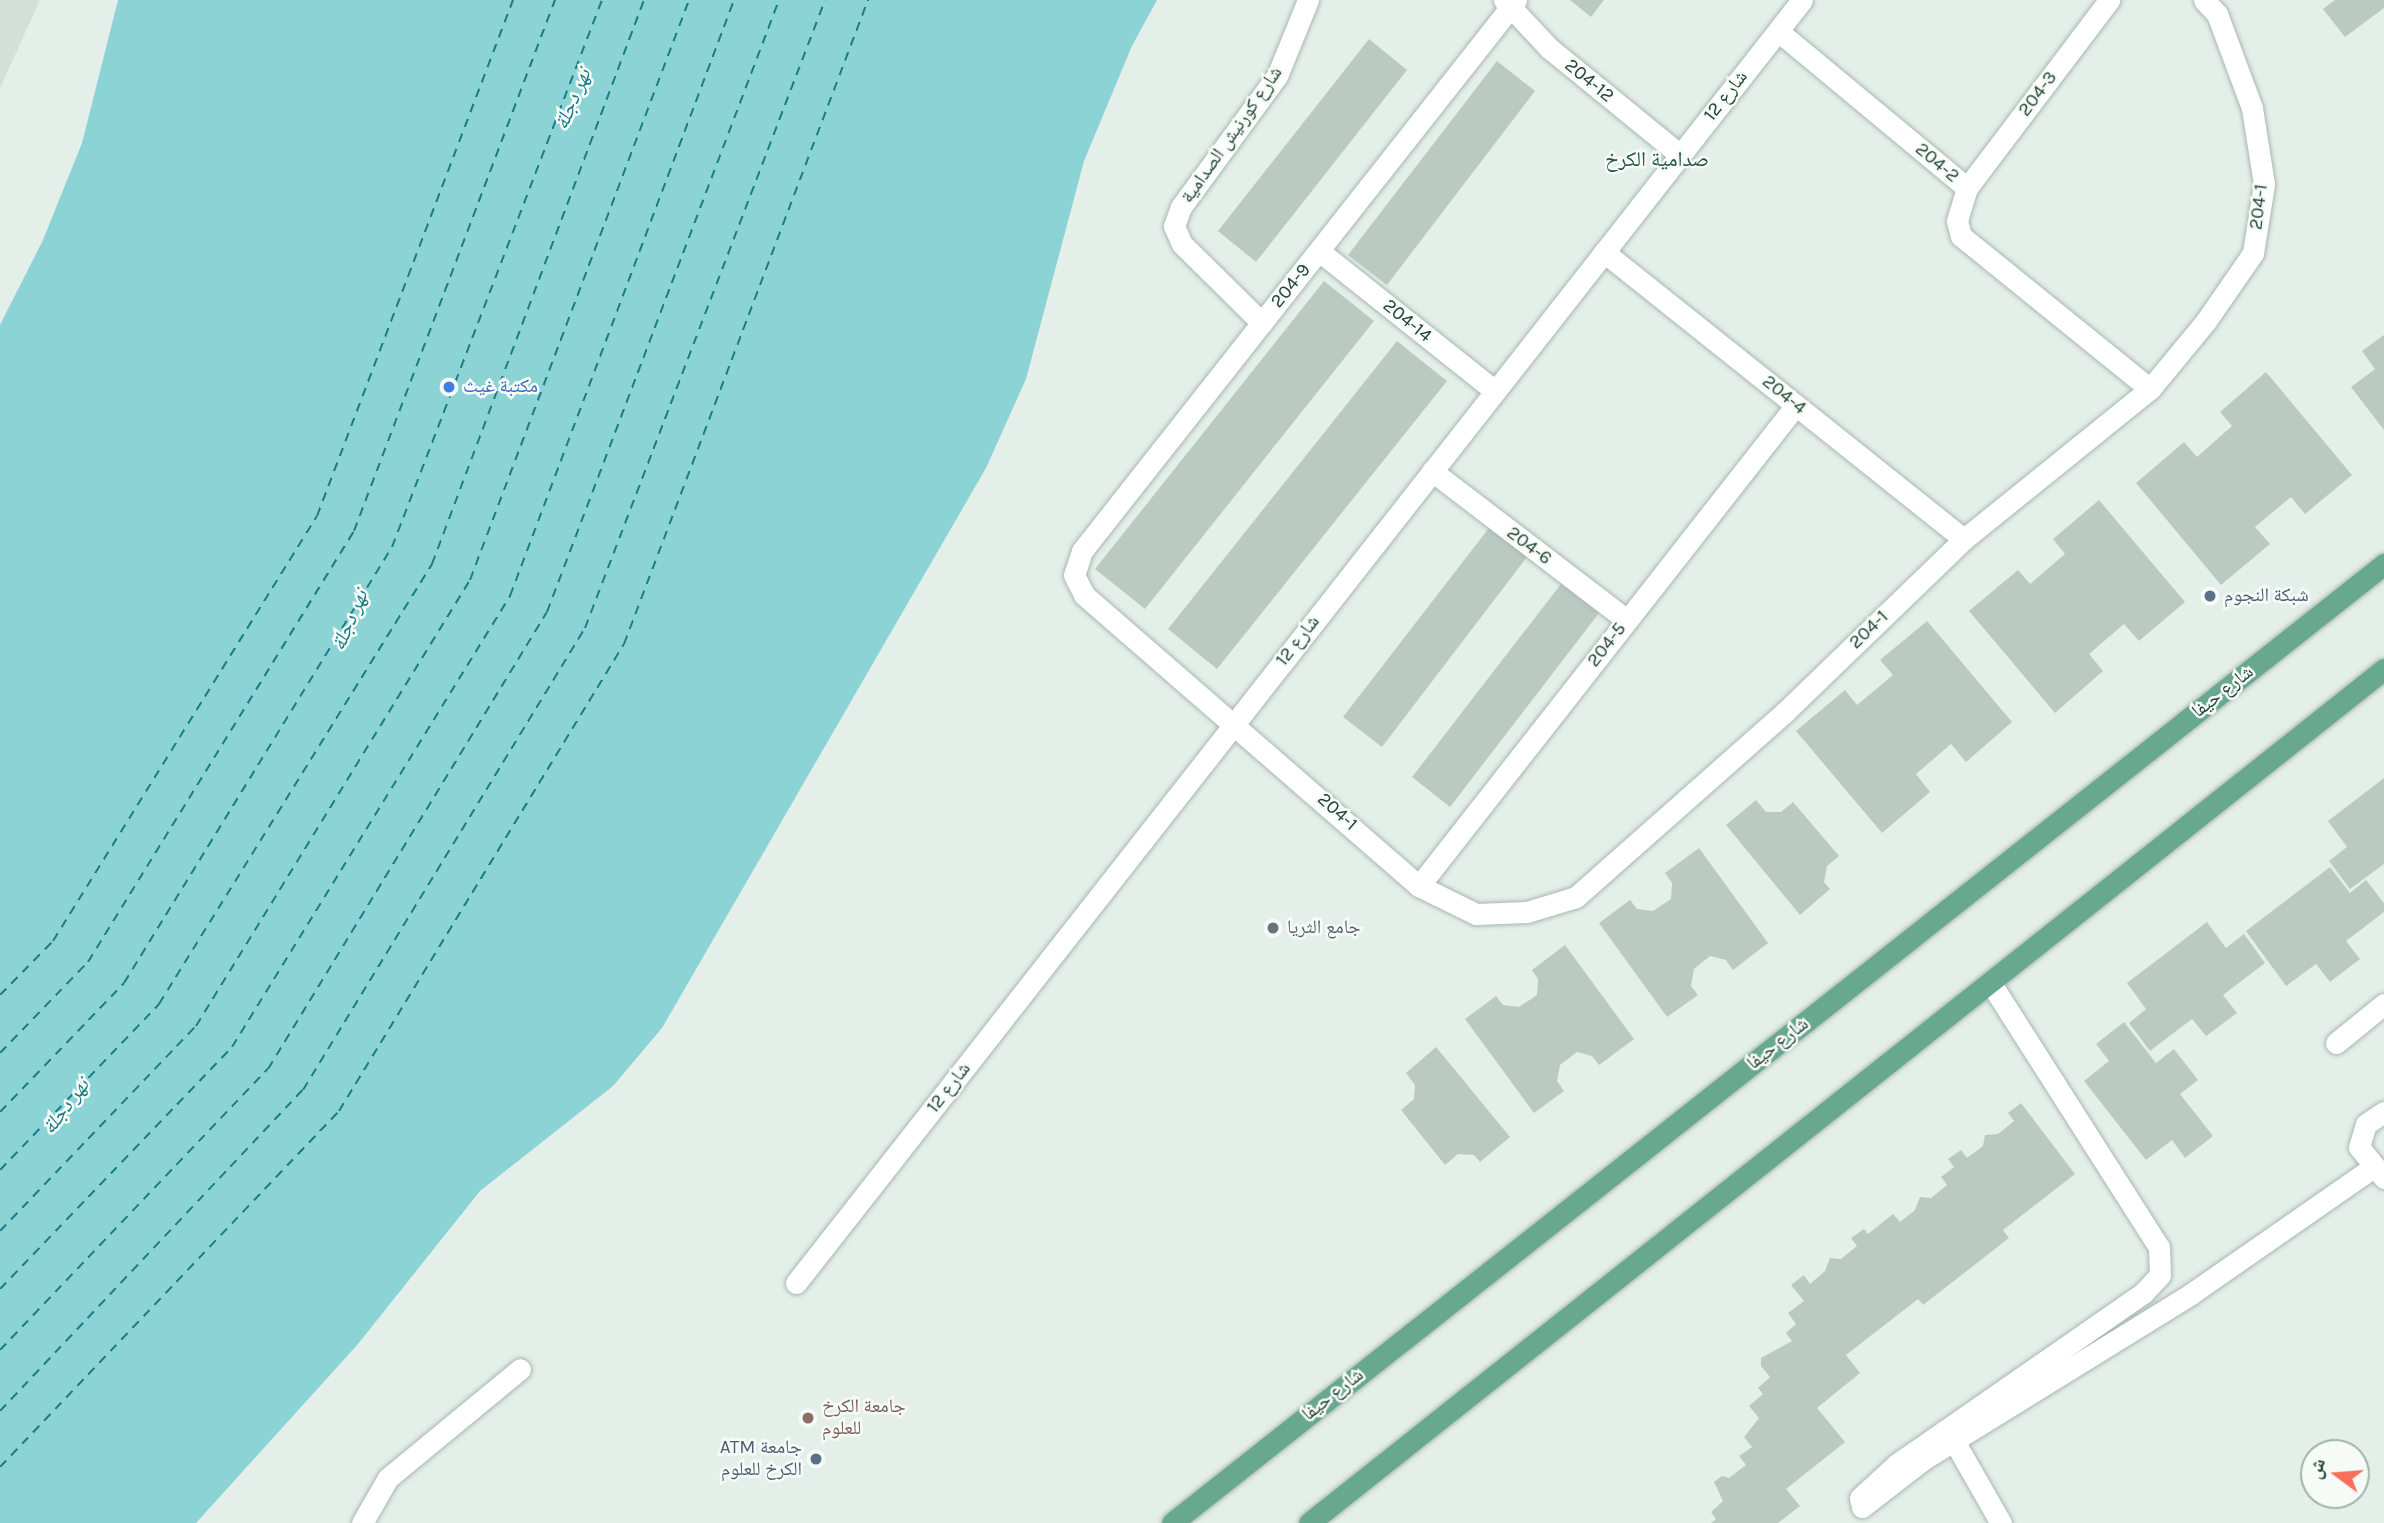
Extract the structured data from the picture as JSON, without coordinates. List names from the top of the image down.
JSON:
{
  "streets": {
    "main road": ["شارع حيفا"],
    "street": [
      "204-12",
      "204-3",
      "شارع 12",
      "شارع كورنيش الصدامية",
      "204-2",
      "204-1",
      "204-9",
      "204-14",
      "204-4",
      "204-6",
      "204-5"
    ]
  },
  "crossings": [
    ["204-12", "شارع 12"],
    ["204-12", "204-9"],
    ["204-3", "204-2"],
    ["شارع 12", "204-2"],
    ["شارع 12", "204-1"],
    ["شارع 12", "204-14"],
    ["شارع 12", "204-4"],
    ["شارع 12", "204-6"],
    ["شارع كورنيش الصدامية", "204-9"],
    ["204-2", "204-1"],
    ["204-1", "204-9"],
    ["204-1", "204-4"],
    ["204-1", "204-5"],
    ["204-9", "204-14"],
    ["204-4", "204-5"],
    ["204-6", "204-5"]
  ],
  "districts": ["صدامية الكرخ"],
  "water": ["نهر دجلة"],
  "places": [
    "مكتبة غيث",
    "شبكة النجوم",
    "جامع الثريا",
    "جامعة الكرخ للعلوم",
    "ATM جامعة الكرخ للعلوم"
  ],
  "north": "left"
}
